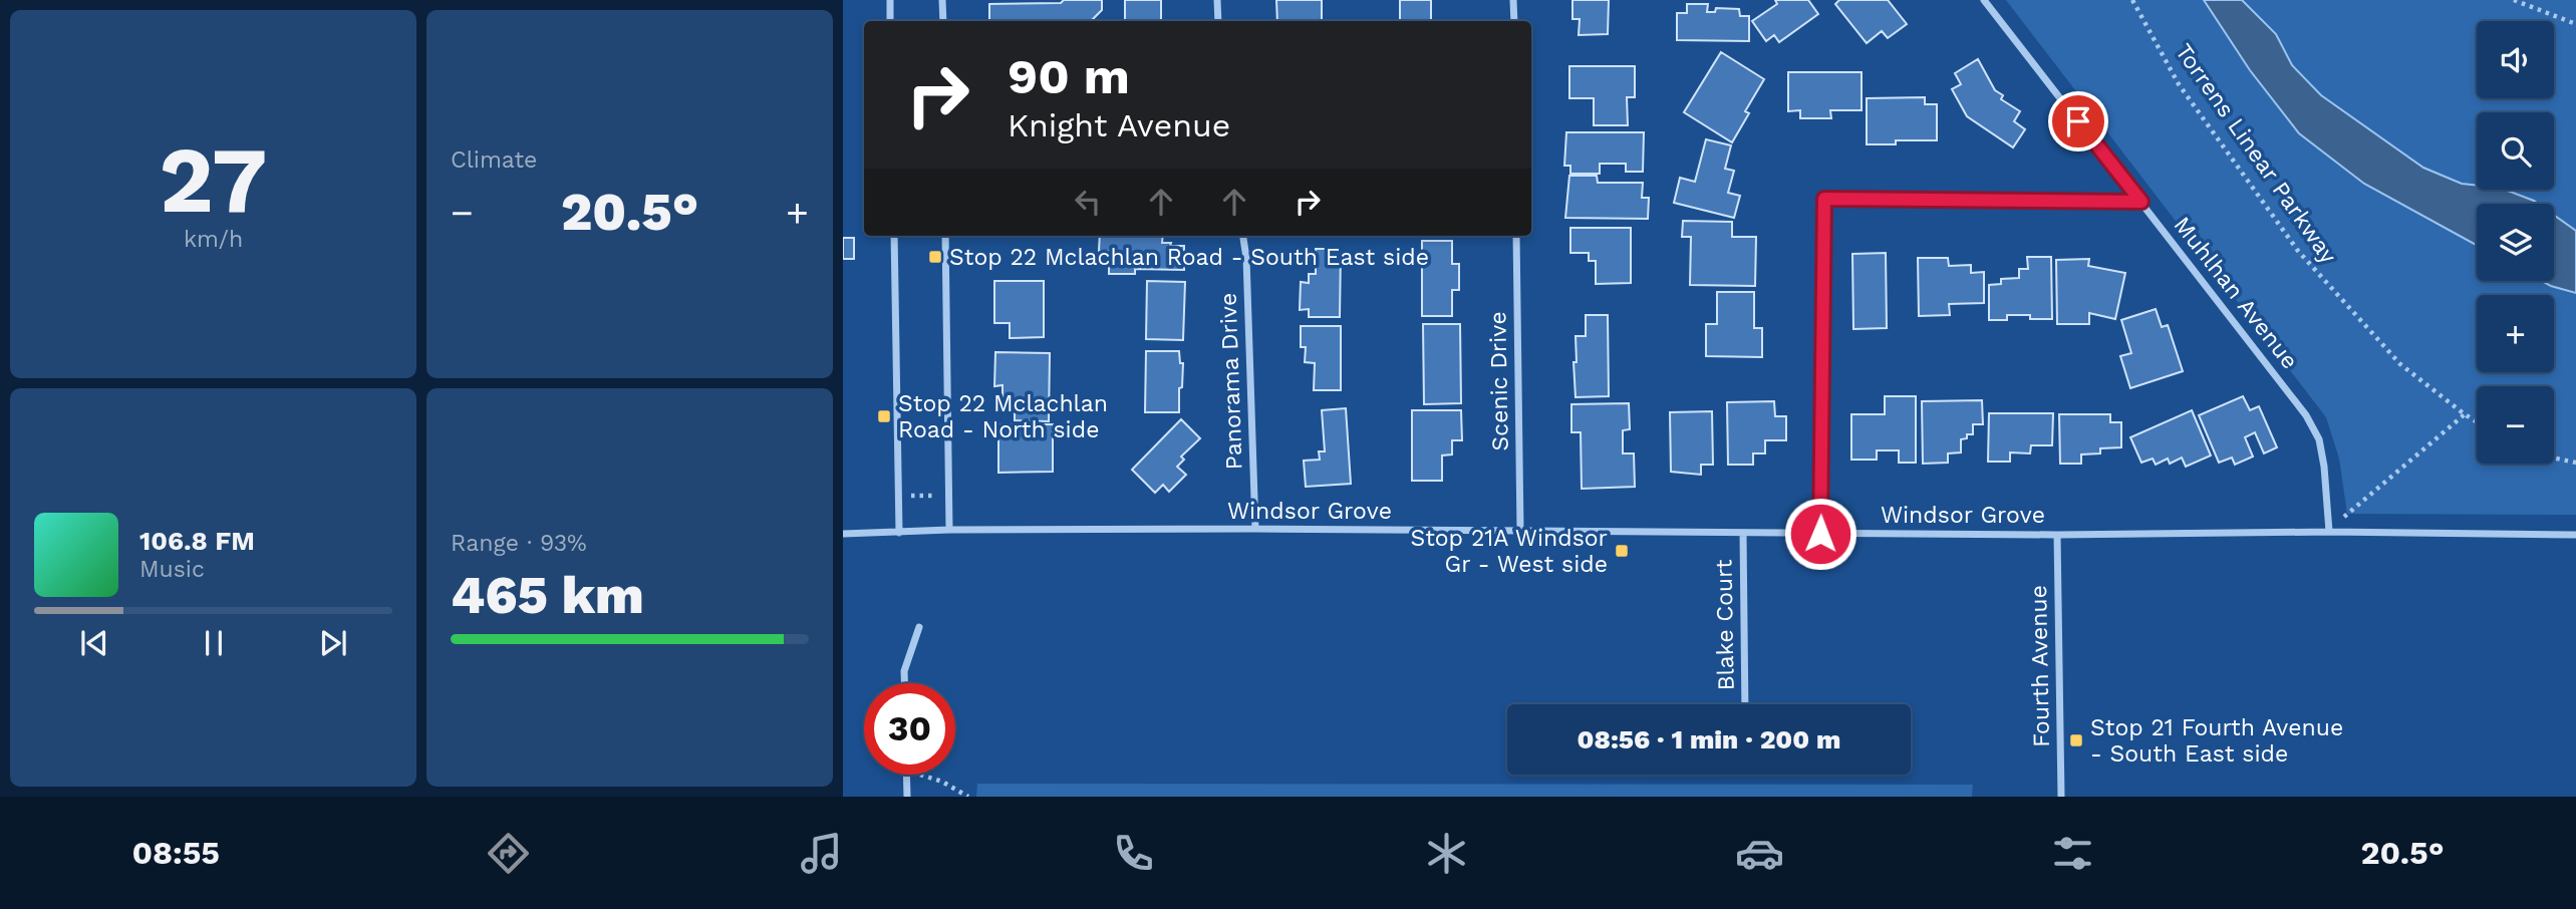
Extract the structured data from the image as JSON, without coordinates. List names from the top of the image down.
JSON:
{
  "streets": {
    "street": [
      "Muhlhan Avenue",
      "Panorama Drive",
      "Scenic Drive",
      "Windsor Grove",
      "Blake Court",
      "Fourth Avenue"
    ],
    "path": ["Torrens Linear Parkway"]
  },
  "crossings": [
    ["Muhlhan Avenue", "Windsor Grove"],
    ["Panorama Drive", "Windsor Grove"],
    ["Scenic Drive", "Windsor Grove"],
    ["Windsor Grove", "Blake Court"],
    ["Windsor Grove", "Fourth Avenue"]
  ],
  "places": {
    "transit": [
      "Stop 22 Mclachlan Road - South East side",
      "Stop 22 Mclachlan Road - North side",
      "Stop 21A Windsor Gr - West side",
      "Stop 21 Fourth Avenue - South East side"
    ]
  },
  "page": {
    "tile": [
      ["27", "km/h"],
      "Climate",
      ["Range · 93%", "465 km"]
    ],
    "map_buttons": ["+", "−"],
    "turn": ["90 m", "Knight Avenue"],
    "heat": ["−", "20.5°", "+"],
    "song": ["106.8 FM", "Music"],
    "limit": "30",
    "trip": "08:56 · 1 min · 200 m",
    "tabs": ["08:55", "20.5°"]
  }
}
